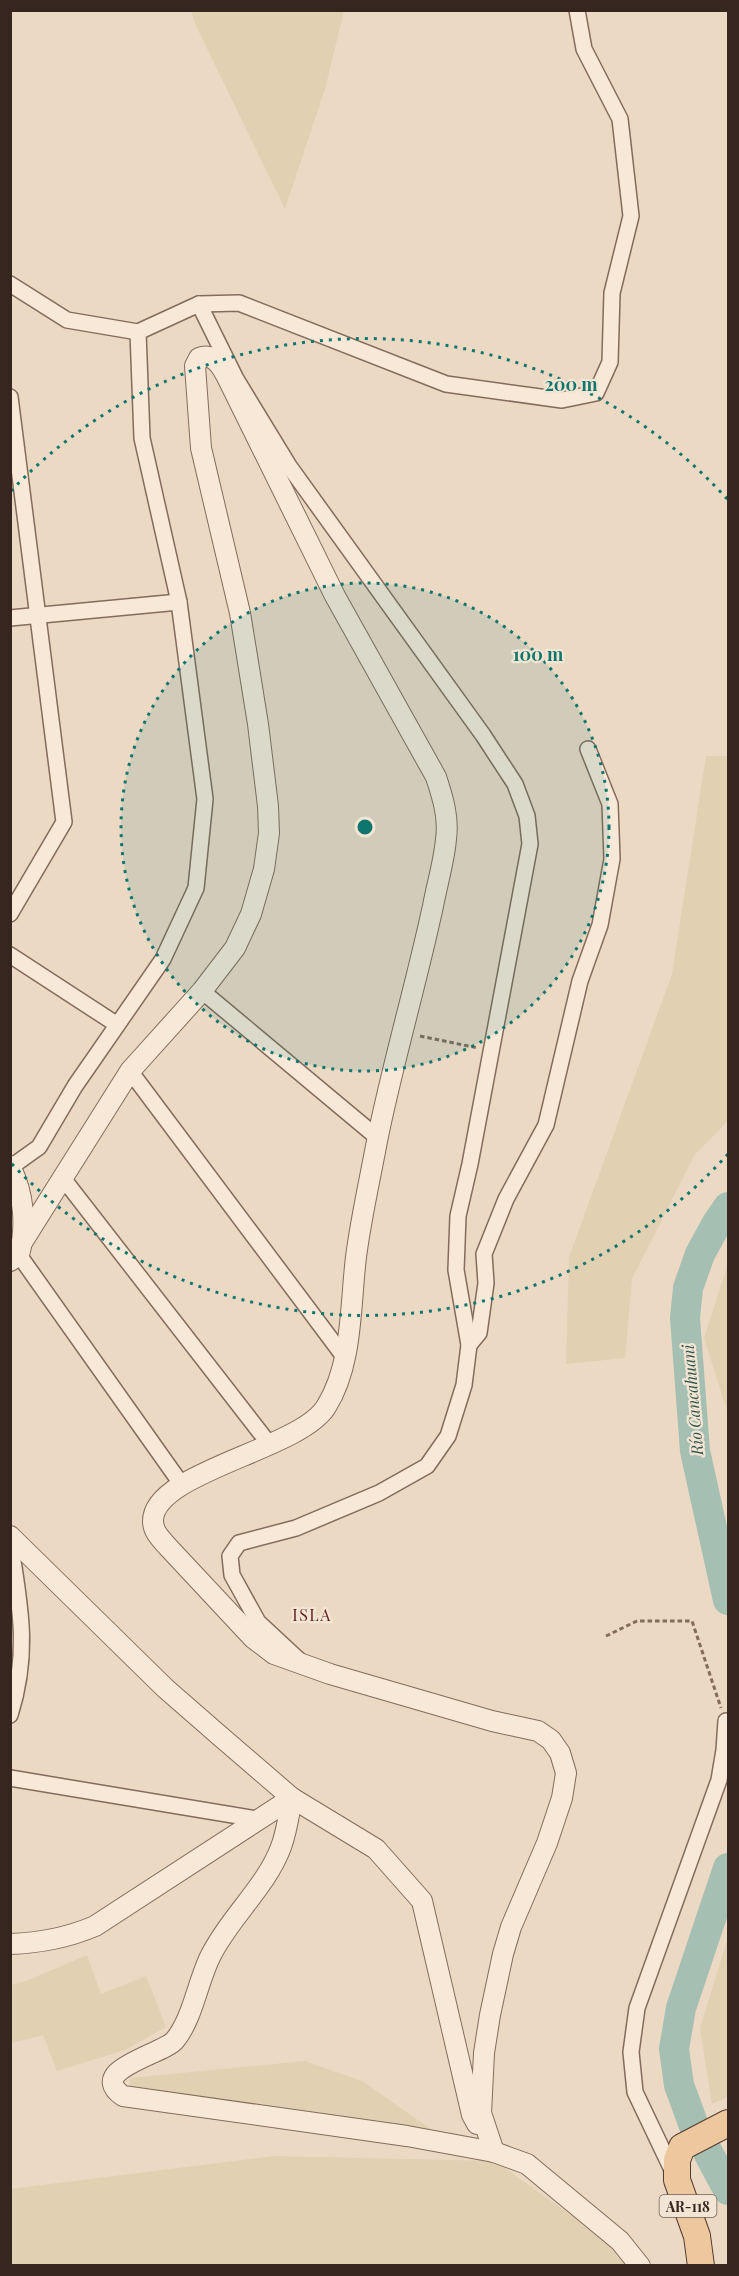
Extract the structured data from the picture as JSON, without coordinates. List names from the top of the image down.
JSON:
{
  "streets": {
    "main road": ["AR-118"]
  },
  "districts": ["ISLA"],
  "water": ["Río Cancahuani"],
  "rings": ["200 m", "100 m"]
}
